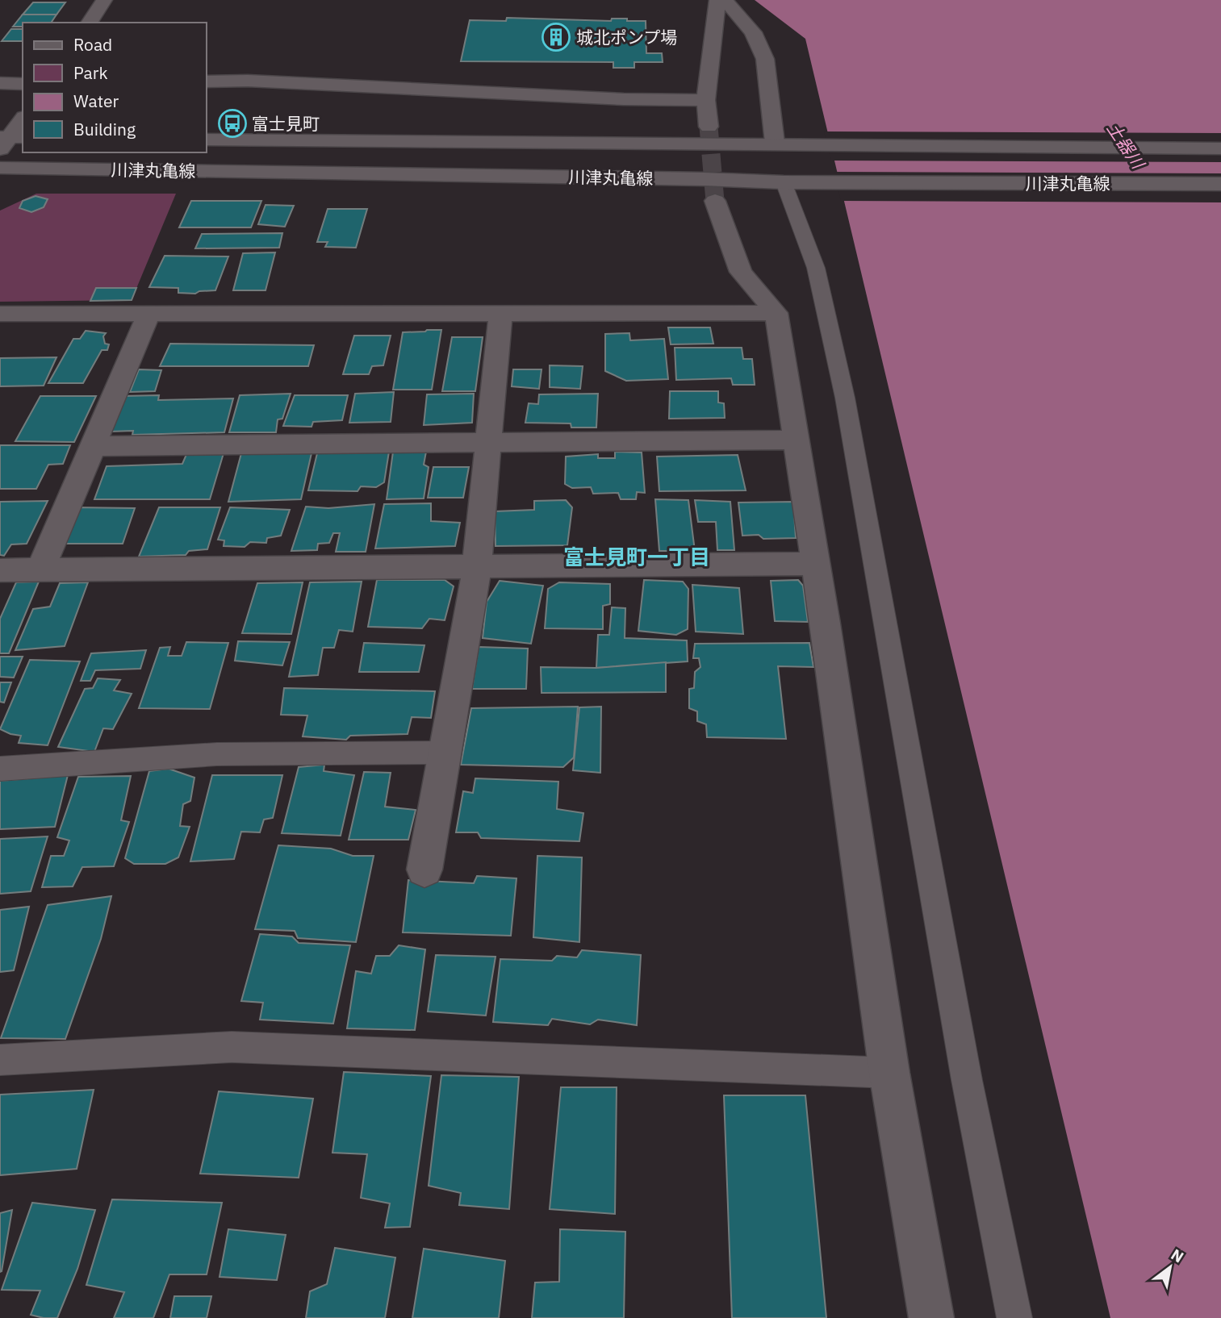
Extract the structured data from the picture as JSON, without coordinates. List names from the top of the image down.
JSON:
{
  "streets": {
    "street": ["川津丸亀線"]
  },
  "districts": ["富士見町一丁目"],
  "water": ["土器川"],
  "places": {
    "building": ["城北ポンプ場"],
    "bus stop": ["富士見町"]
  },
  "legend": [
    "Road",
    "Park",
    "Water",
    "Building"
  ],
  "north": "top right"
}
